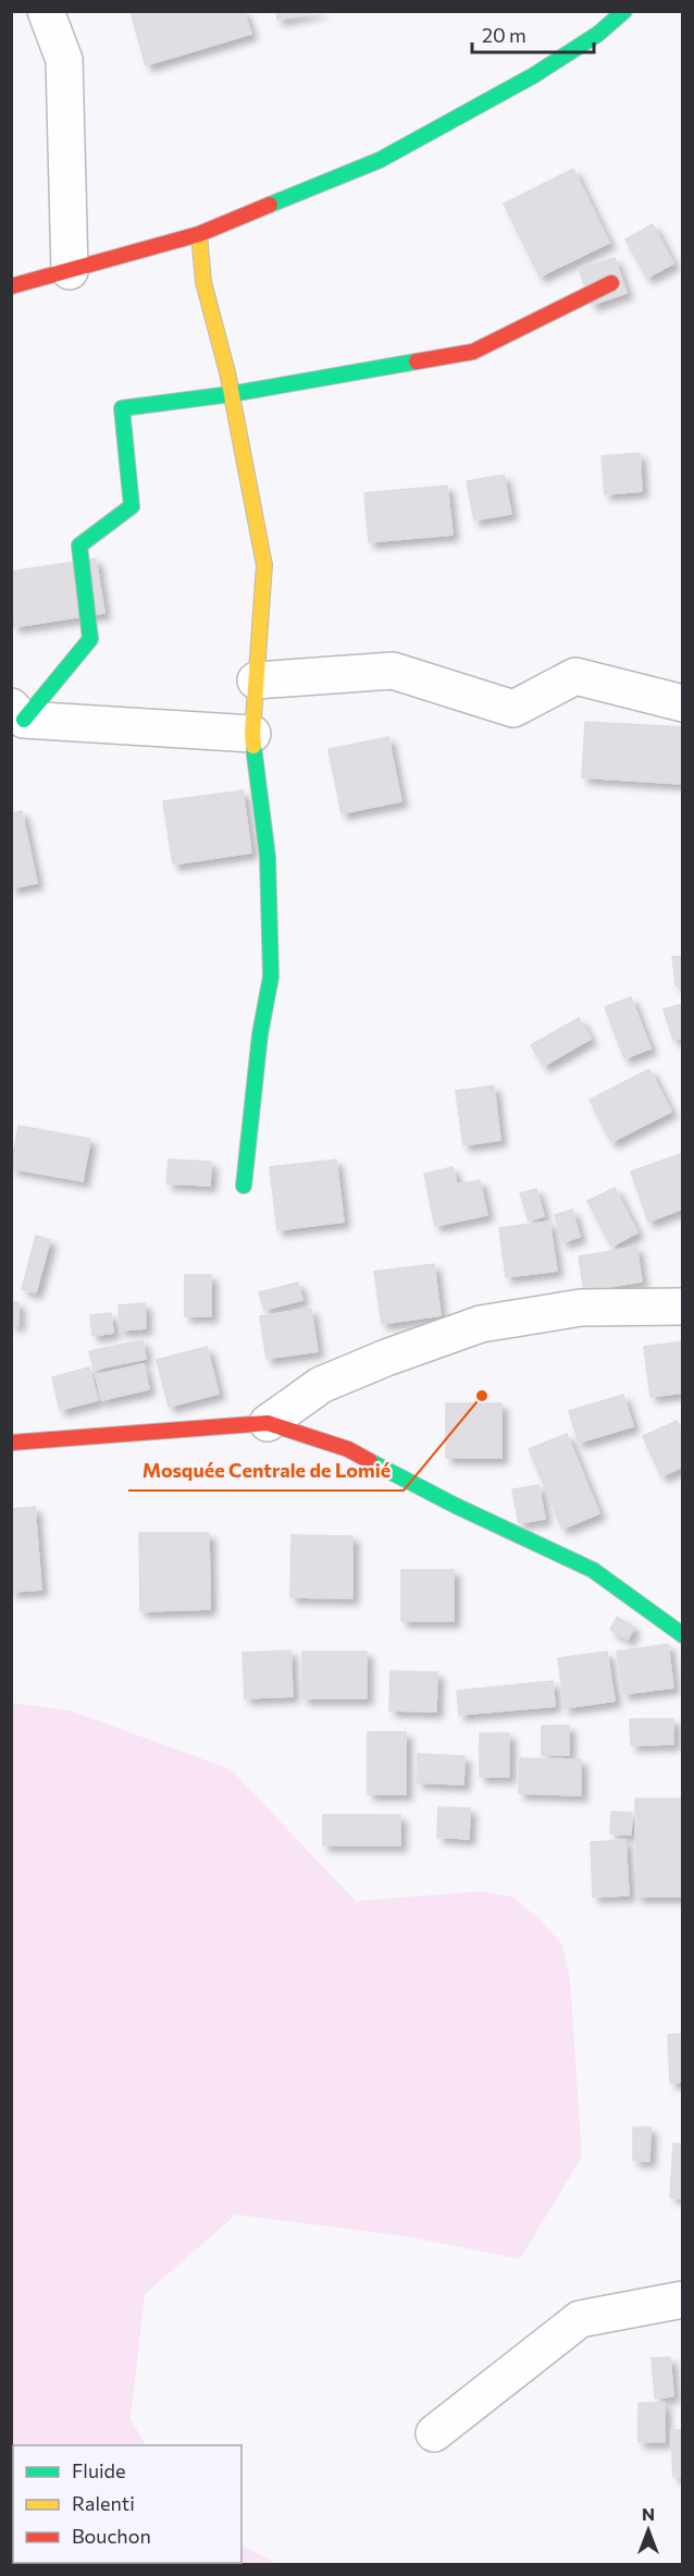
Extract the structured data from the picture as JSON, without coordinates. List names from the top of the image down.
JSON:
{
  "places": ["Mosquée Centrale de Lomié"],
  "legend": ["Fluide", "Ralenti", "Bouchon"],
  "scale_bar": "20 m",
  "north": "top"
}
